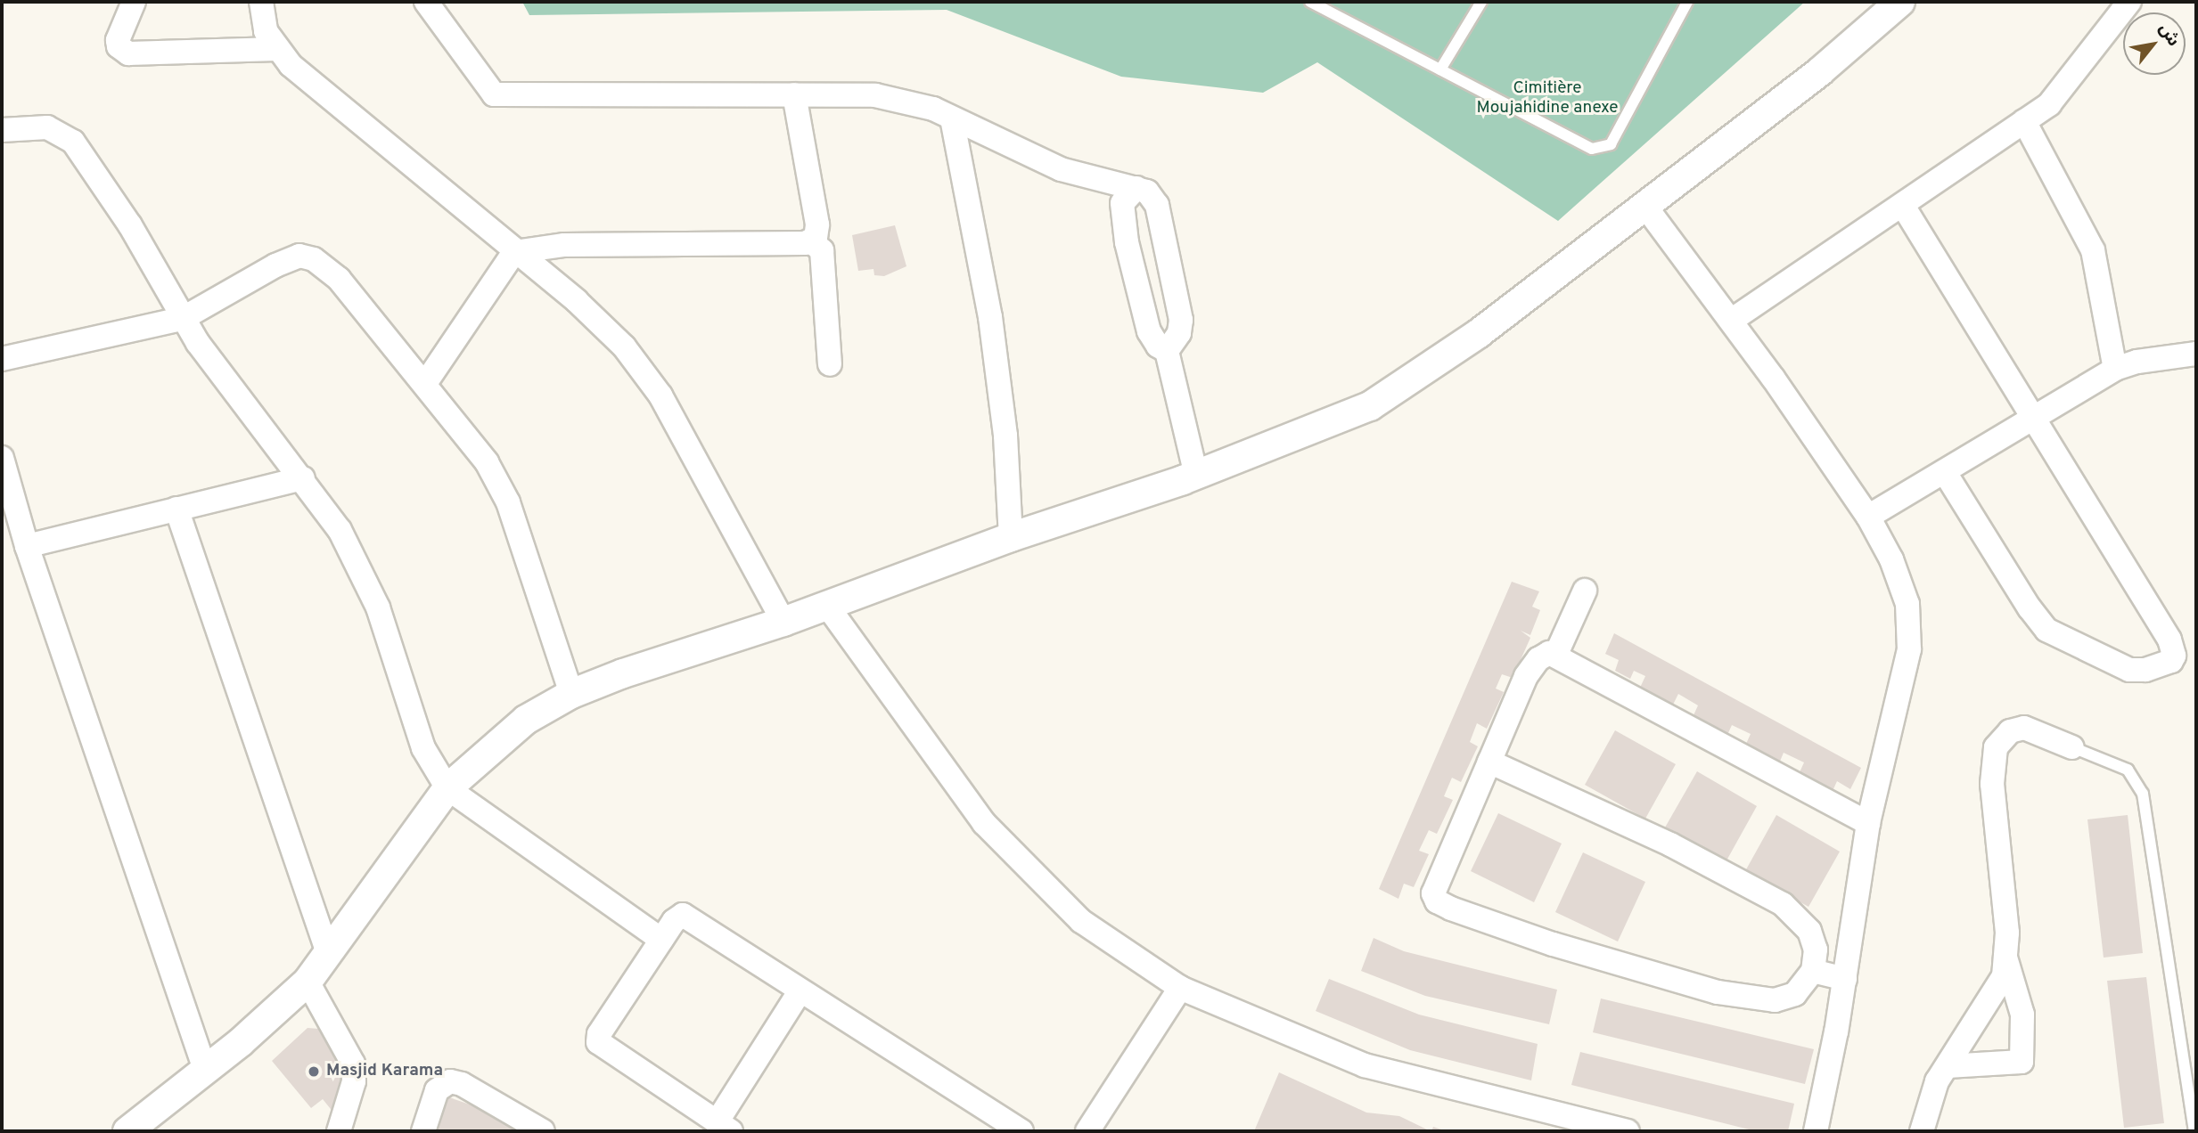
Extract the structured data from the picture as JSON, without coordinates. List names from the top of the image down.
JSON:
{
  "parks": ["Cimitière Moujahidine anexe"],
  "places": ["Masjid Karama"],
  "north": "top right"
}
